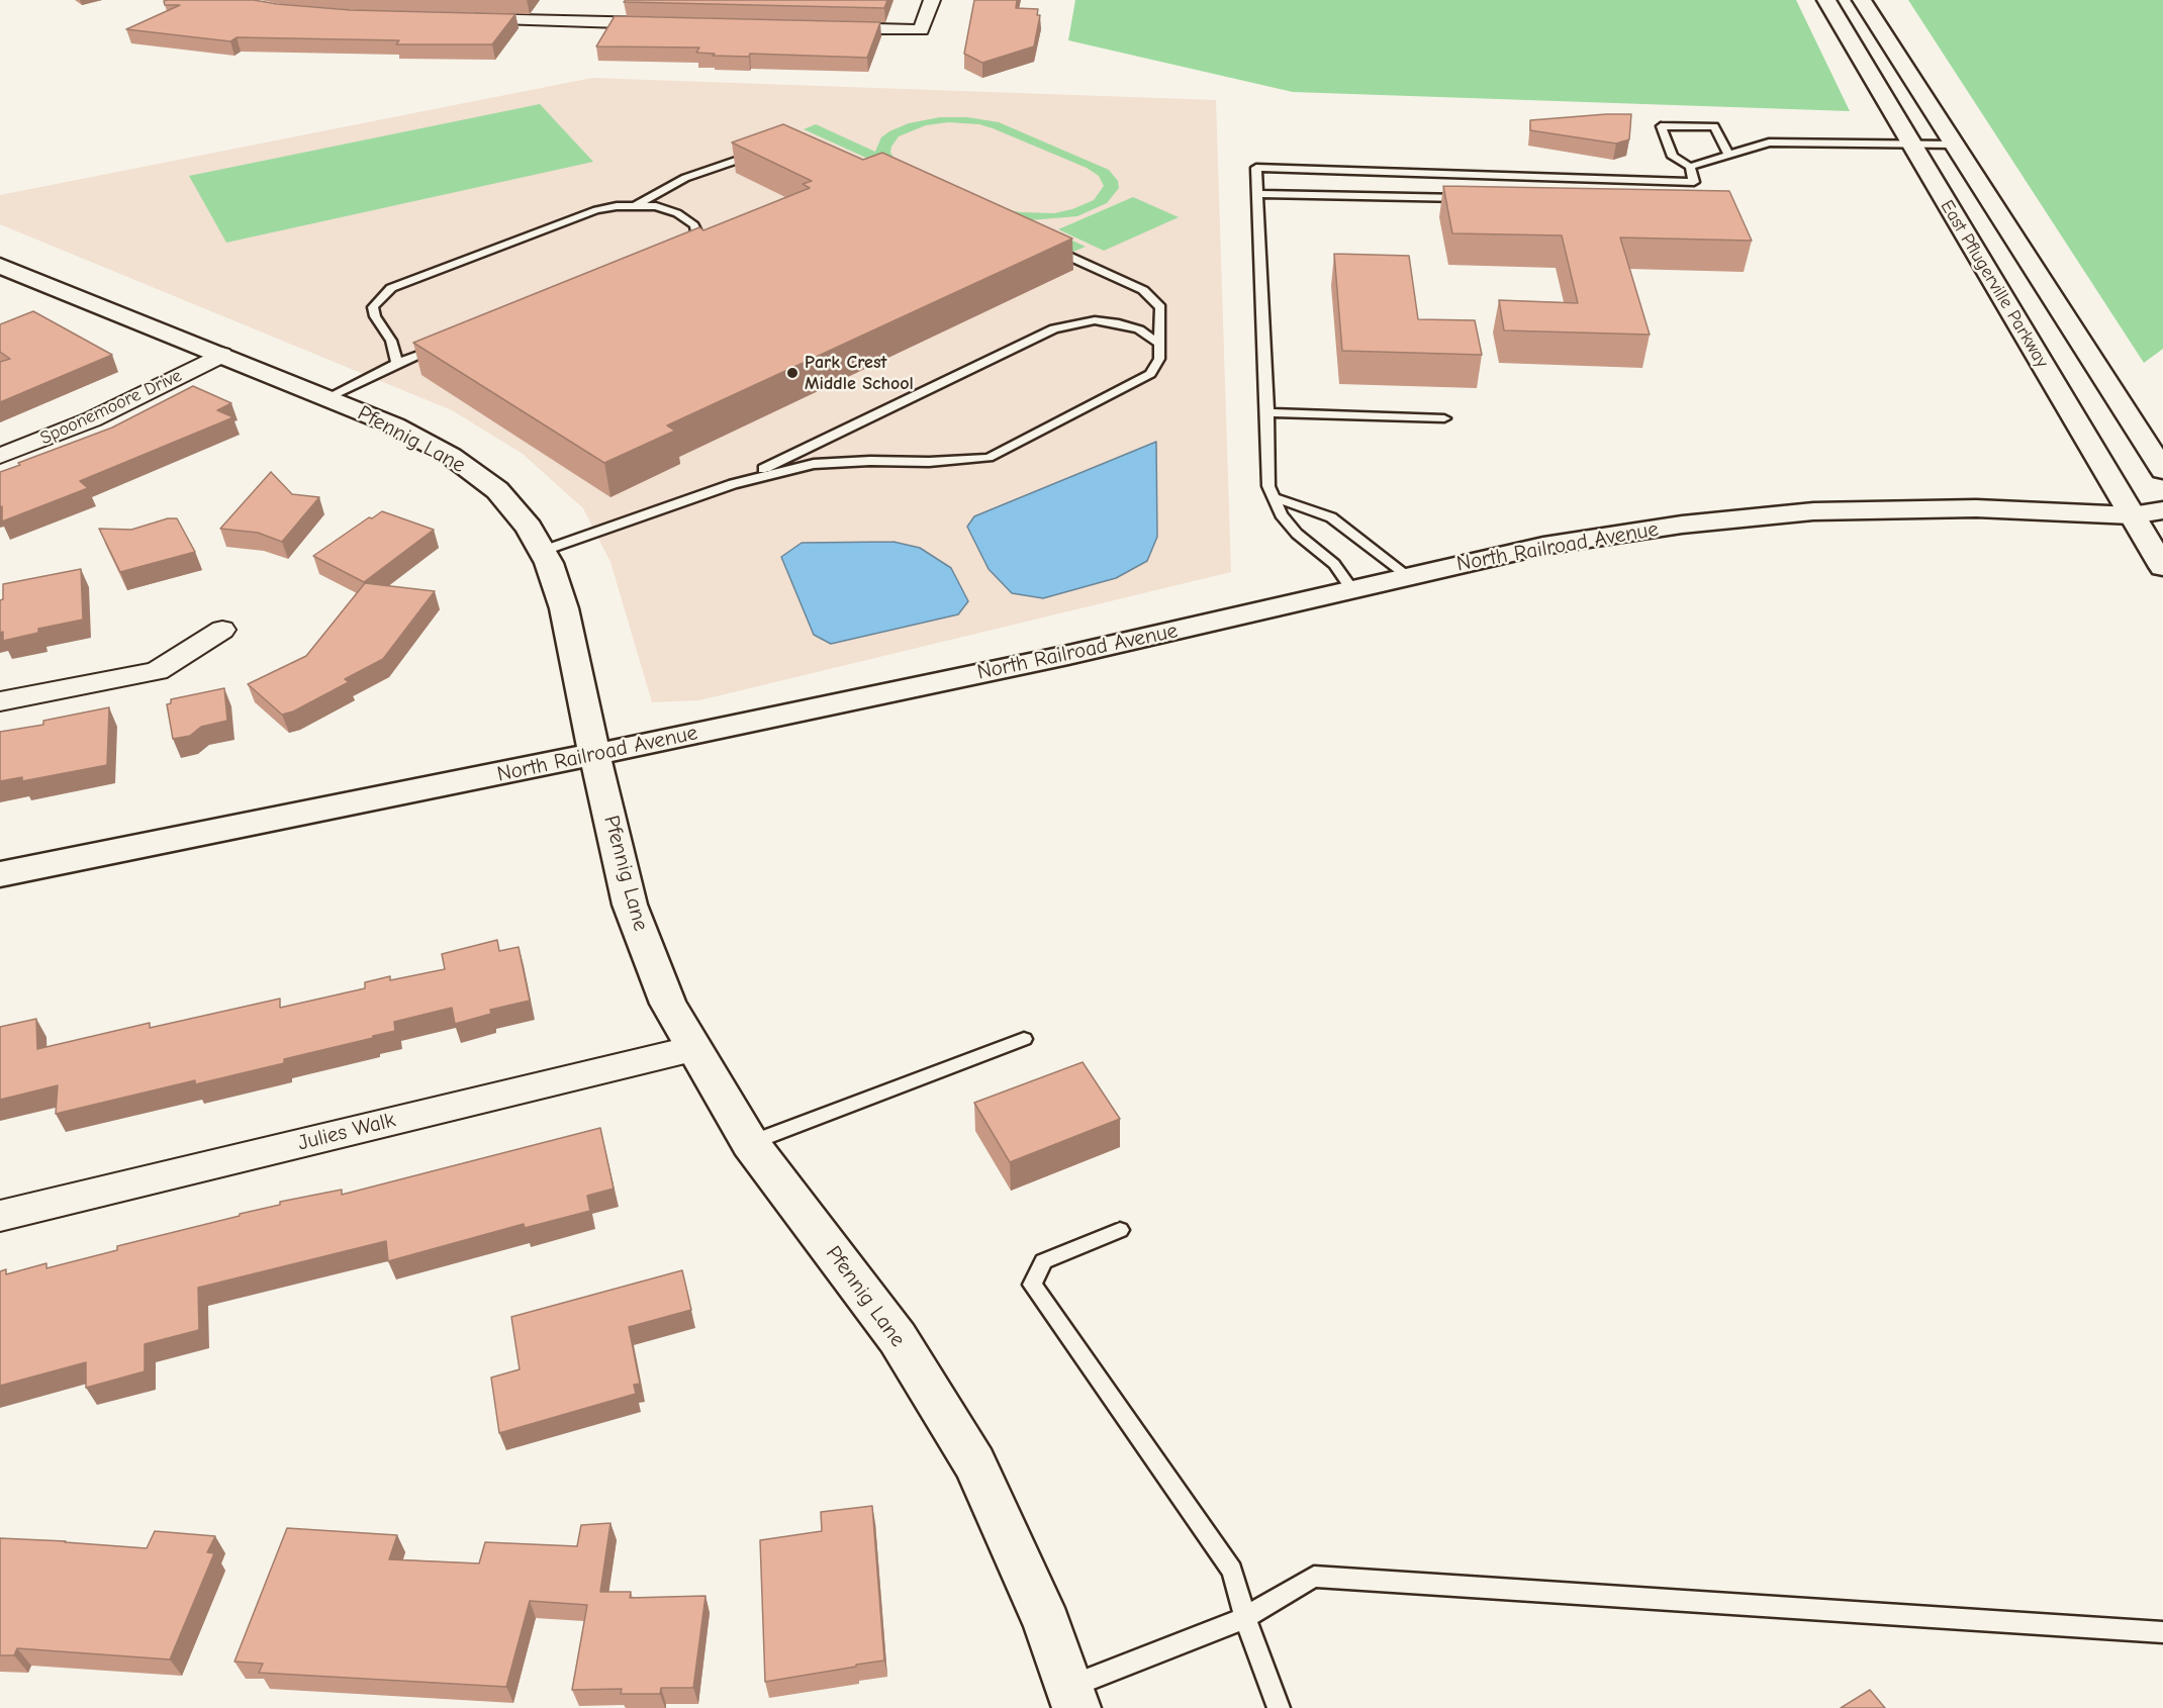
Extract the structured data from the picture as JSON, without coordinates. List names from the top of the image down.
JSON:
{
  "streets": {
    "street": [
      "East Pflugerville Parkway",
      "Spoonemoore Drive",
      "Pfennig Lane",
      "North Railroad Avenue",
      "Julies Walk"
    ]
  },
  "crossings": [
    ["East Pflugerville Parkway", "North Railroad Avenue"],
    ["Spoonemoore Drive", "Pfennig Lane"],
    ["Pfennig Lane", "North Railroad Avenue"],
    ["Pfennig Lane", "Julies Walk"]
  ],
  "places": ["Park Crest Middle School"]
}
